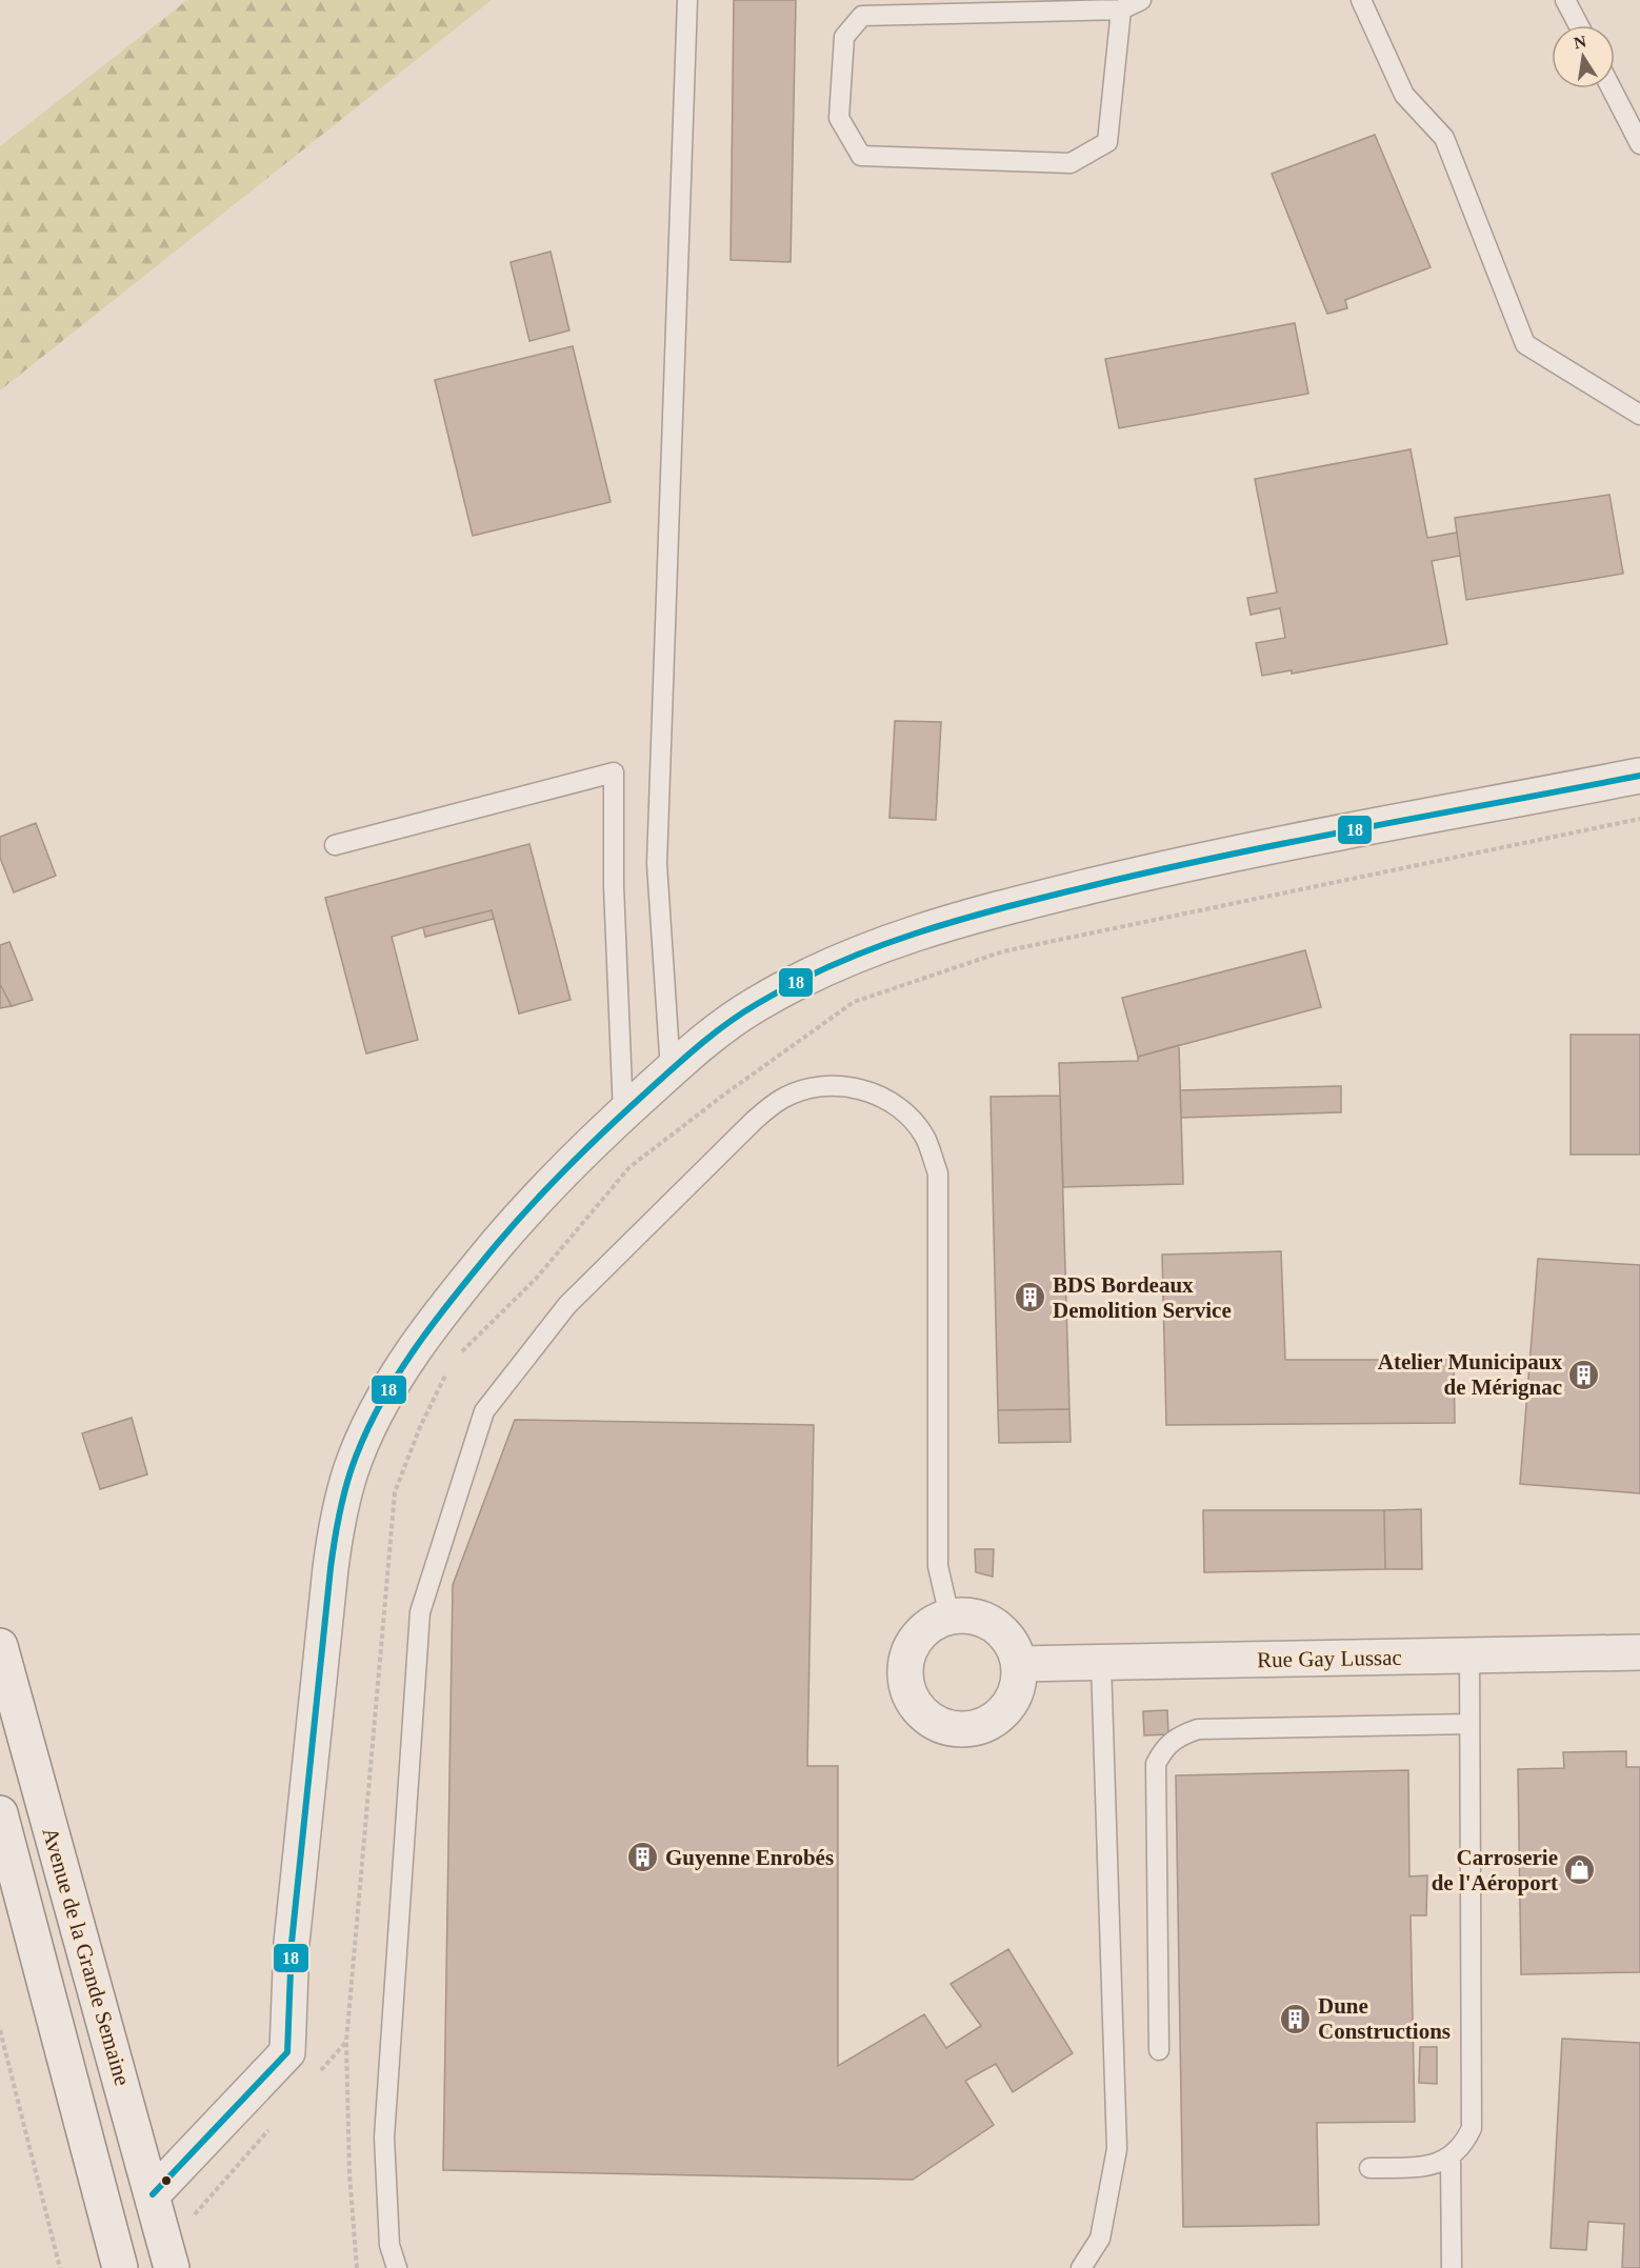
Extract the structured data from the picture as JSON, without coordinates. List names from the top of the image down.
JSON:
{
  "streets": {
    "street": ["Rue Gay Lussac", "Avenue de la Grande Semaine"]
  },
  "places": {
    "building": [
      "BDS Bordeaux Demolition Service",
      "Atelier Municipaux de Mérignac",
      "Guyenne Enrobés",
      "Dune Constructions"
    ],
    "shop": ["Carroserie de l'Aéroport"]
  },
  "lines": ["transit line 18"],
  "north": "top"
}
